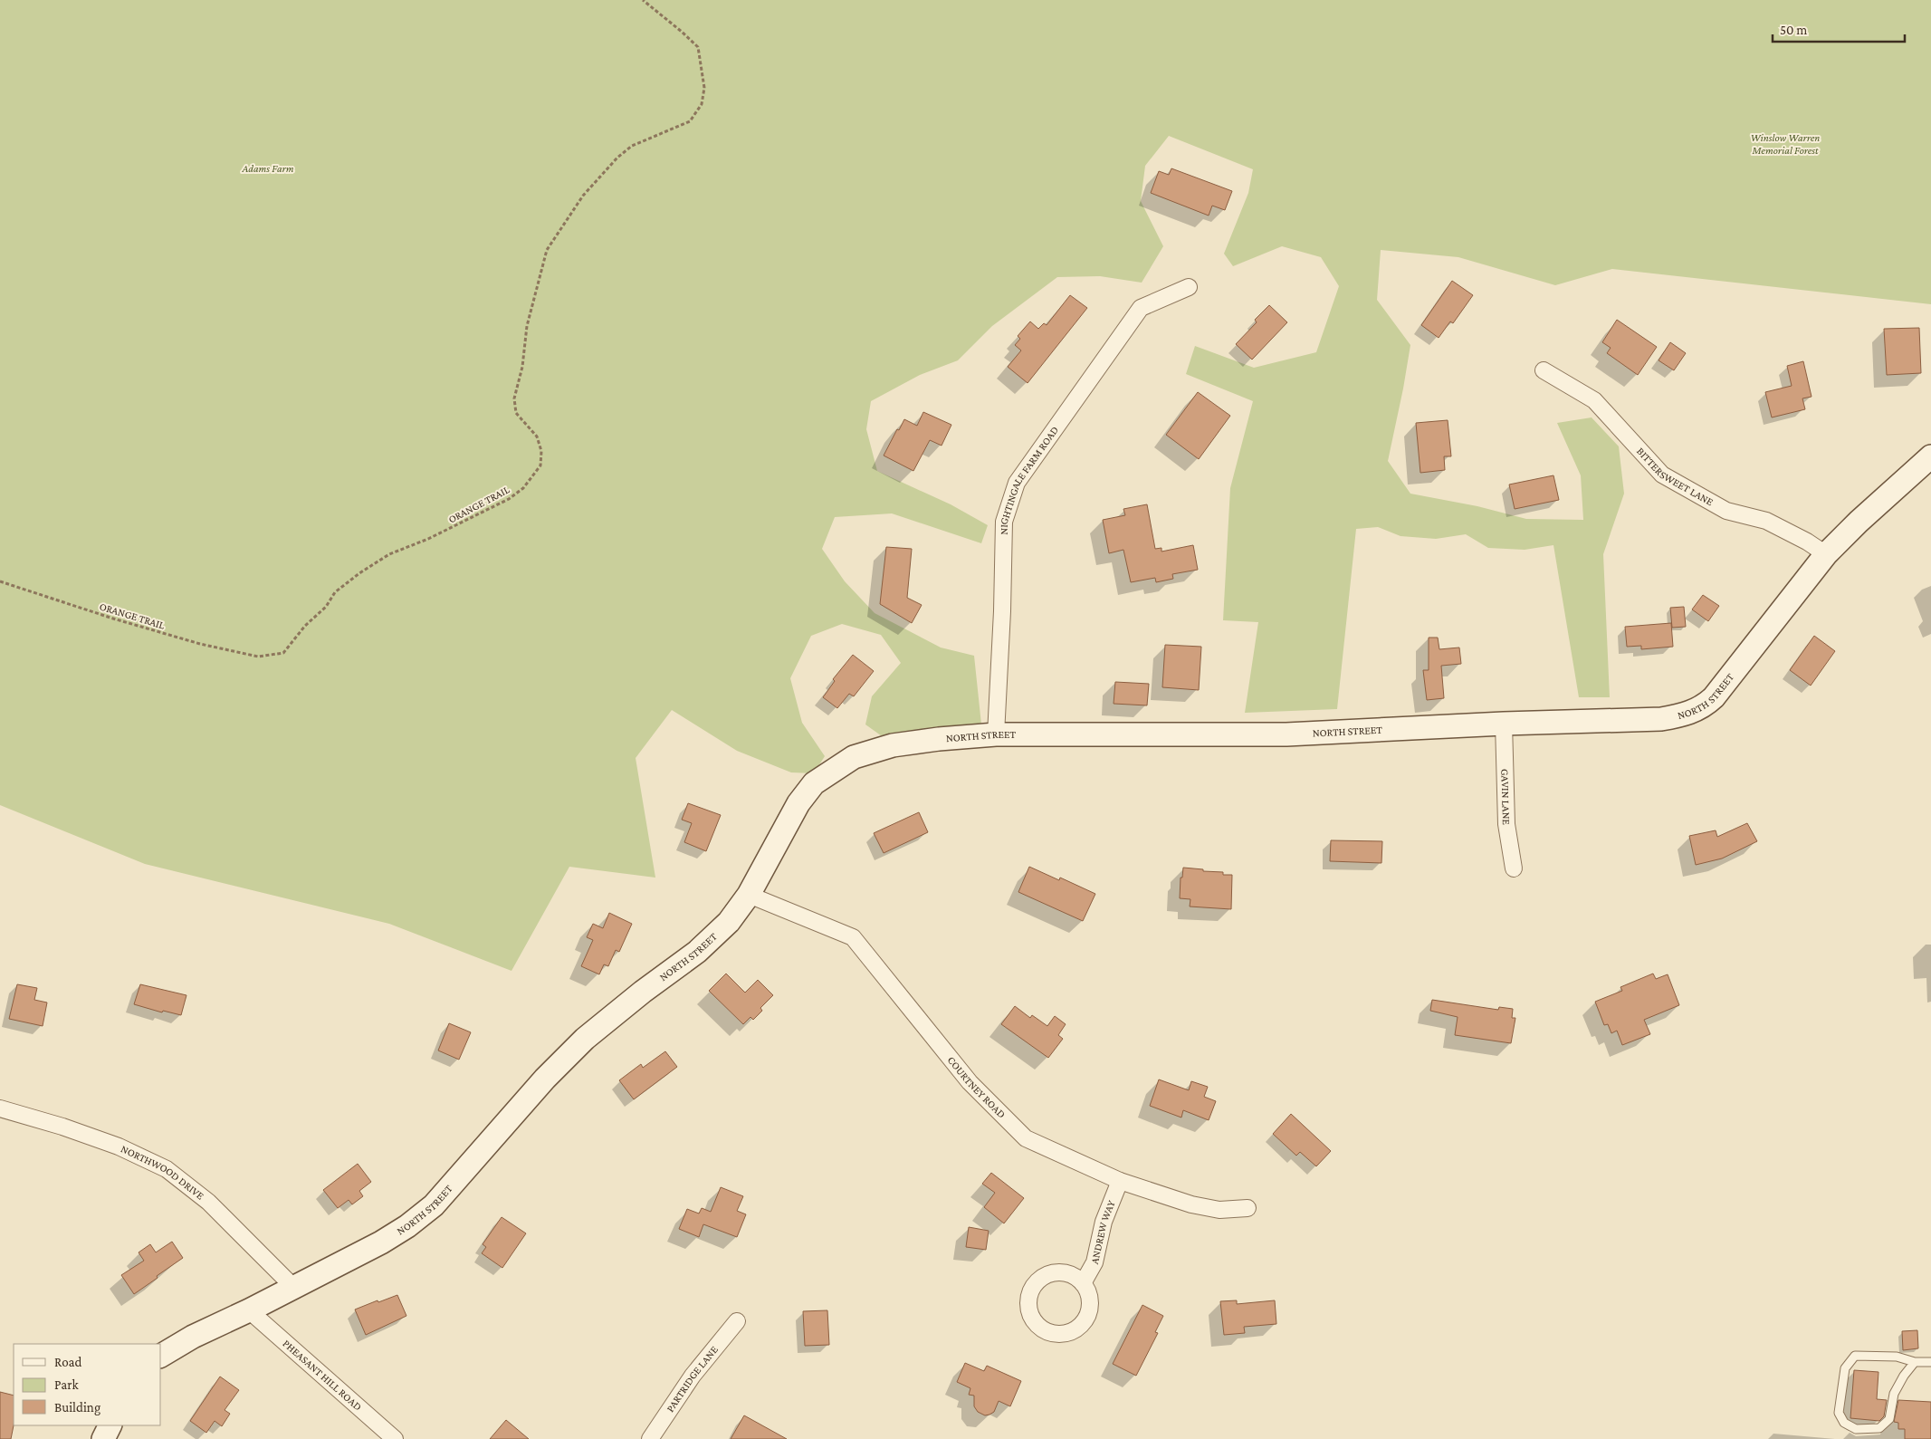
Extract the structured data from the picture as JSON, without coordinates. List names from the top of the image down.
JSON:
{
  "streets": {
    "street": [
      "BITTERSWEET LANE",
      "NIGHTINGALE FARM ROAD",
      "NORTH STREET",
      "GAVIN LANE",
      "COURTNEY ROAD",
      "NORTHWOOD DRIVE",
      "ANDREW WAY",
      "PHEASANT HILL ROAD",
      "PARTRIDGE LANE"
    ],
    "path": ["ORANGE TRAIL"]
  },
  "crossings": [
    ["BITTERSWEET LANE", "NORTH STREET"],
    ["NIGHTINGALE FARM ROAD", "NORTH STREET"],
    ["NORTH STREET", "GAVIN LANE"],
    ["NORTH STREET", "COURTNEY ROAD"],
    ["NORTH STREET", "NORTHWOOD DRIVE"],
    ["NORTH STREET", "PHEASANT HILL ROAD"],
    ["COURTNEY ROAD", "ANDREW WAY"]
  ],
  "parks": ["Winslow Warren Memorial Forest", "Adams Farm"],
  "legend": ["Road", "Park", "Building"],
  "scale_bar": "50 m"
}
